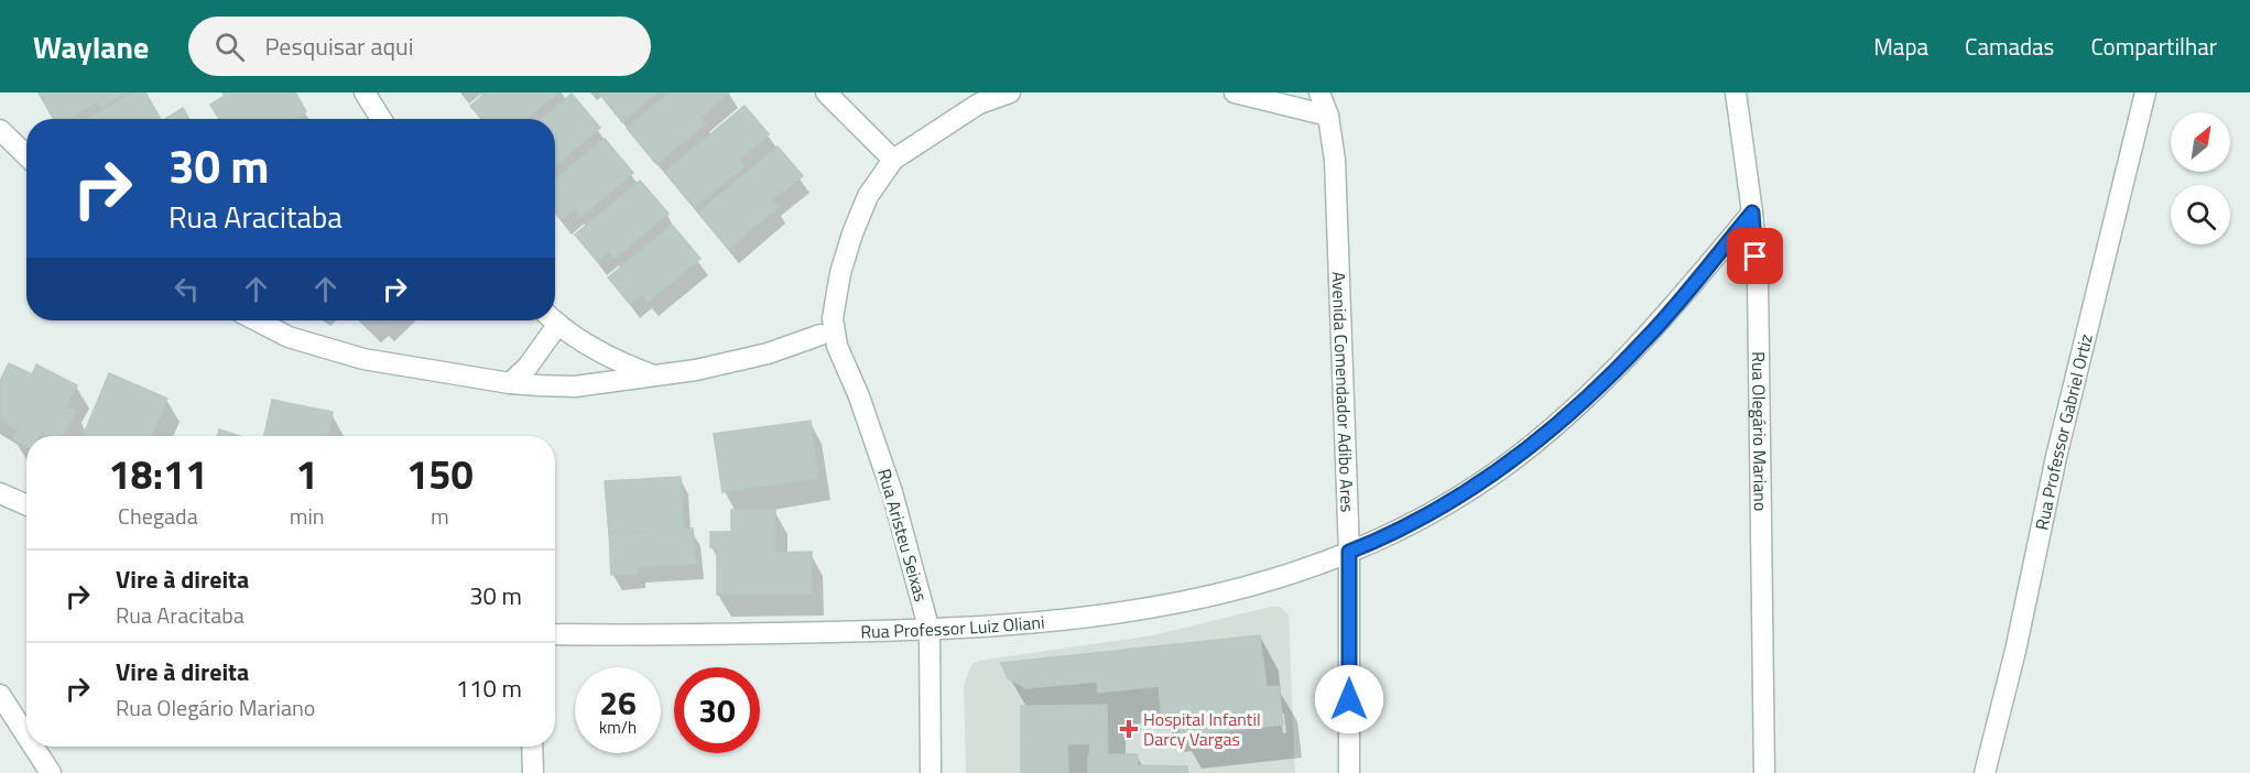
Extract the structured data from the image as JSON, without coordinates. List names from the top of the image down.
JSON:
{
  "streets": {
    "street": [
      "Avenida Comendador Adibo Ares",
      "Rua Olegário Mariano",
      "Rua Professor Gabriel Ortiz",
      "Rua Aristeu Seixas",
      "Rua Professor Luiz Oliani"
    ]
  },
  "crossings": [
    ["Avenida Comendador Adibo Ares", "Rua Professor Luiz Oliani"],
    ["Rua Olegário Mariano", "Rua Professor Luiz Oliani"],
    ["Rua Aristeu Seixas", "Rua Professor Luiz Oliani"]
  ],
  "places": {
    "health": ["Hospital Infantil Darcy Vargas"]
  },
  "north": "top right",
  "page": {
    "header": "Waylane",
    "search": "Pesquisar aqui",
    "nav": ["Mapa", "Camadas", "Compartilhar"],
    "turn": ["30 m", "Rua Aracitaba"],
    "eta": [
      "18:11",
      "Chegada",
      "1",
      "min",
      "150",
      "m"
    ],
    "list": [
      {
        "name": "Vire à direita",
        "note": "Rua Aracitaba",
        "value": "30 m"
      },
      {
        "name": "Vire à direita",
        "note": "Rua Olegário Mariano",
        "value": "110 m"
      }
    ],
    "speed": "26 km/h",
    "limit": "30"
  }
}
